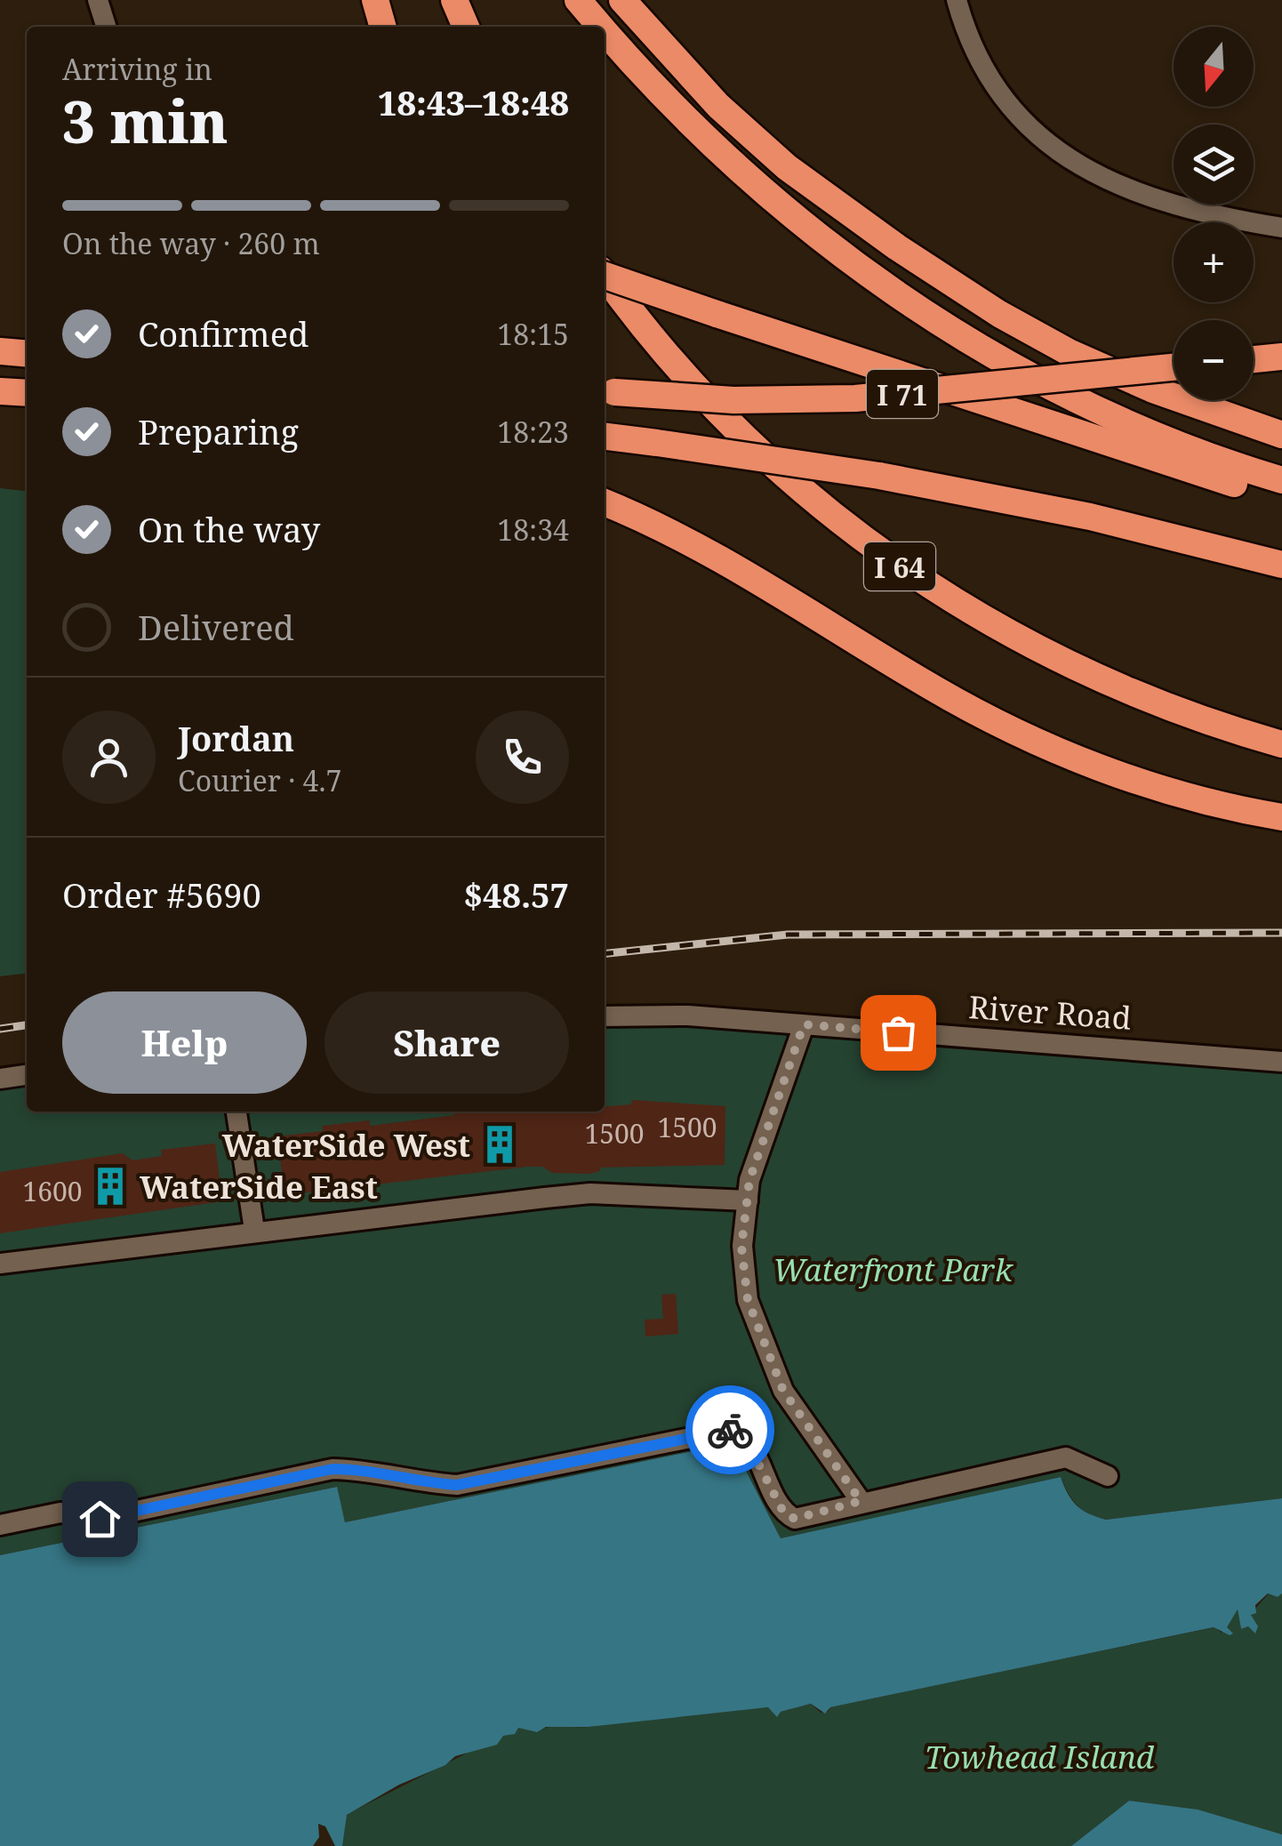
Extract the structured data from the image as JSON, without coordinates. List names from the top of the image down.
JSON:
{
  "streets": {
    "highway": ["I 71", "I 64"],
    "street": ["River Road"]
  },
  "parks": ["Waterfront Park", "Towhead Island"],
  "places": {
    "building": ["WaterSide West", "WaterSide East"]
  },
  "house_numbers": ["1500", "1500", "1600"],
  "north": "bottom",
  "page": {
    "map_buttons": ["+", "−"],
    "heading": ["3 min", "Arriving in", "18:43–18:48"],
    "panel": [
      "Jordan",
      "Courier · 4.7",
      "Order #5690",
      "$48.57"
    ],
    "bar": "On the way · 260 m",
    "list": [
      ["Confirmed", "18:15"],
      ["Preparing", "18:23"],
      ["On the way", "18:34"],
      "Delivered"
    ],
    "buttons": ["Help", "Share"]
  }
}
